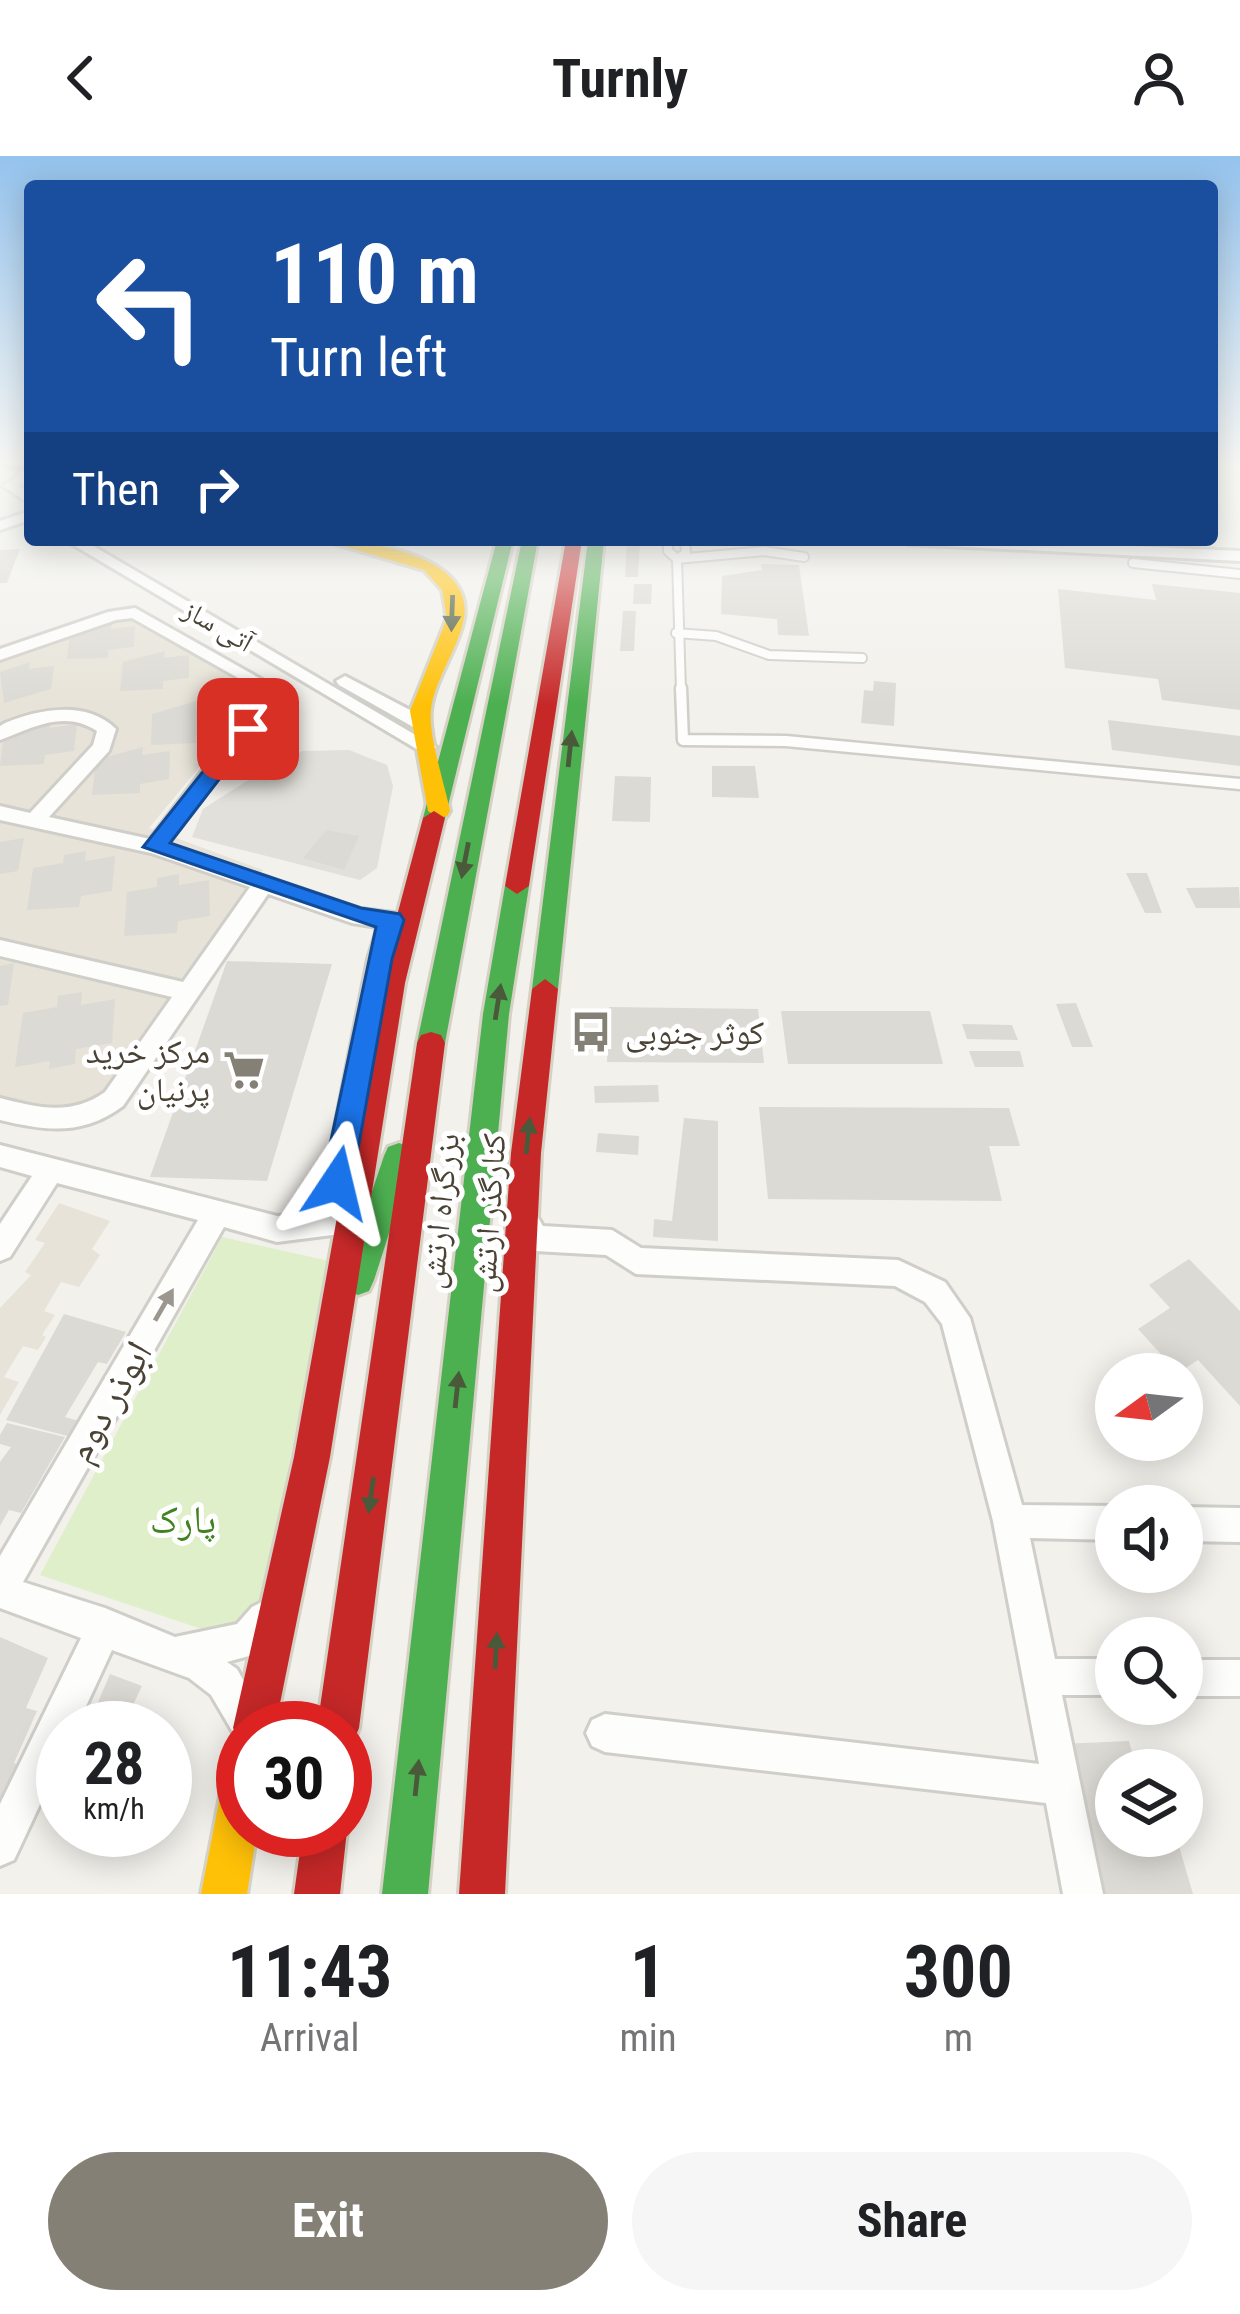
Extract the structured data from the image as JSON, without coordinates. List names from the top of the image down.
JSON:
{
  "streets": {
    "main road": ["بزرگراه ارتش", "کنارگذر ارتش"],
    "street": ["آتی ساز", "ابوذر دوم"]
  },
  "one_way": ["ابوذر دوم"],
  "parks": ["پارک"],
  "places": {
    "bus stop": ["کوثر جنوبی"],
    "supermarket": ["مرکز خرید پرنیان"]
  },
  "north": "left",
  "page": {
    "header": "Turnly",
    "turn": ["110 m", "Turn left"],
    "then": "Then",
    "speed": "28 km/h",
    "limit": "30",
    "eta": [
      "11:43",
      "Arrival",
      "1",
      "min",
      "300",
      "m"
    ],
    "buttons": ["Exit", "Share"]
  }
}
